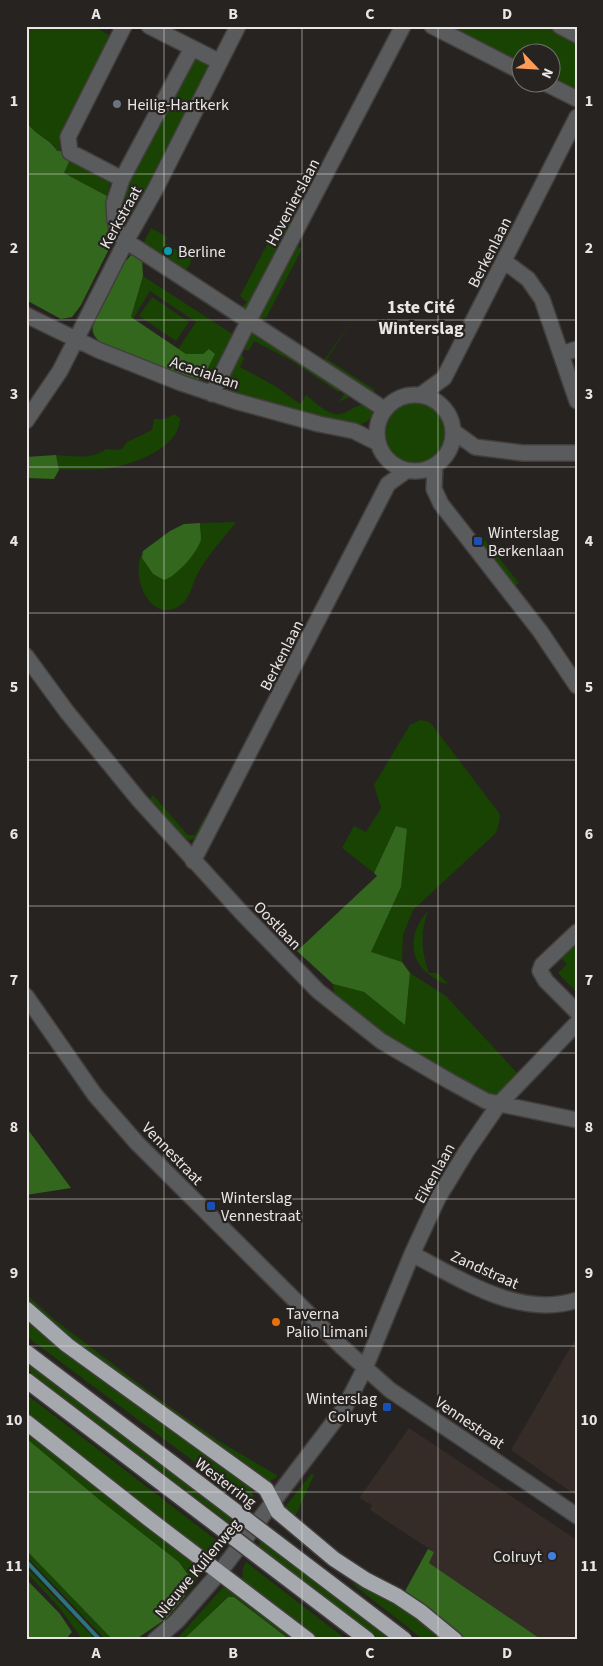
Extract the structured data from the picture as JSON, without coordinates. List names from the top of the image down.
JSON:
{
  "streets": {
    "highway": ["Westerring"],
    "street": [
      "Hovenierslaan",
      "Kerkstraat",
      "Berkenlaan",
      "Acacialaan",
      "Oostlaan",
      "Vennestraat",
      "Eikenlaan",
      "Zandstraat",
      "Nieuwe Kuilenweg"
    ]
  },
  "crossings": [
    ["Hovenierslaan", "Acacialaan"],
    ["Kerkstraat", "Acacialaan"],
    ["Berkenlaan", "Acacialaan"],
    ["Berkenlaan", "Oostlaan"],
    ["Oostlaan", "Eikenlaan"],
    ["Vennestraat", "Eikenlaan"],
    ["Vennestraat", "Nieuwe Kuilenweg"],
    ["Eikenlaan", "Zandstraat"],
    ["Eikenlaan", "Nieuwe Kuilenweg"]
  ],
  "districts": ["1ste Cité Winterslag"],
  "places": {
    "other": [
      "Heilig-Hartkerk",
      "Berline",
      "Taverna Palio Limani",
      "Colruyt"
    ],
    "transit": ["Winterslag Berkenlaan", "Winterslag Vennestraat", "Winterslag Colruyt"]
  },
  "north": "bottom right",
  "grid": {
    "columns": [
      "A",
      "B",
      "C",
      "D"
    ],
    "rows": [
      "1",
      "2",
      "3",
      "4",
      "5",
      "6",
      "7",
      "8",
      "9",
      "10",
      "11"
    ]
  }
}
